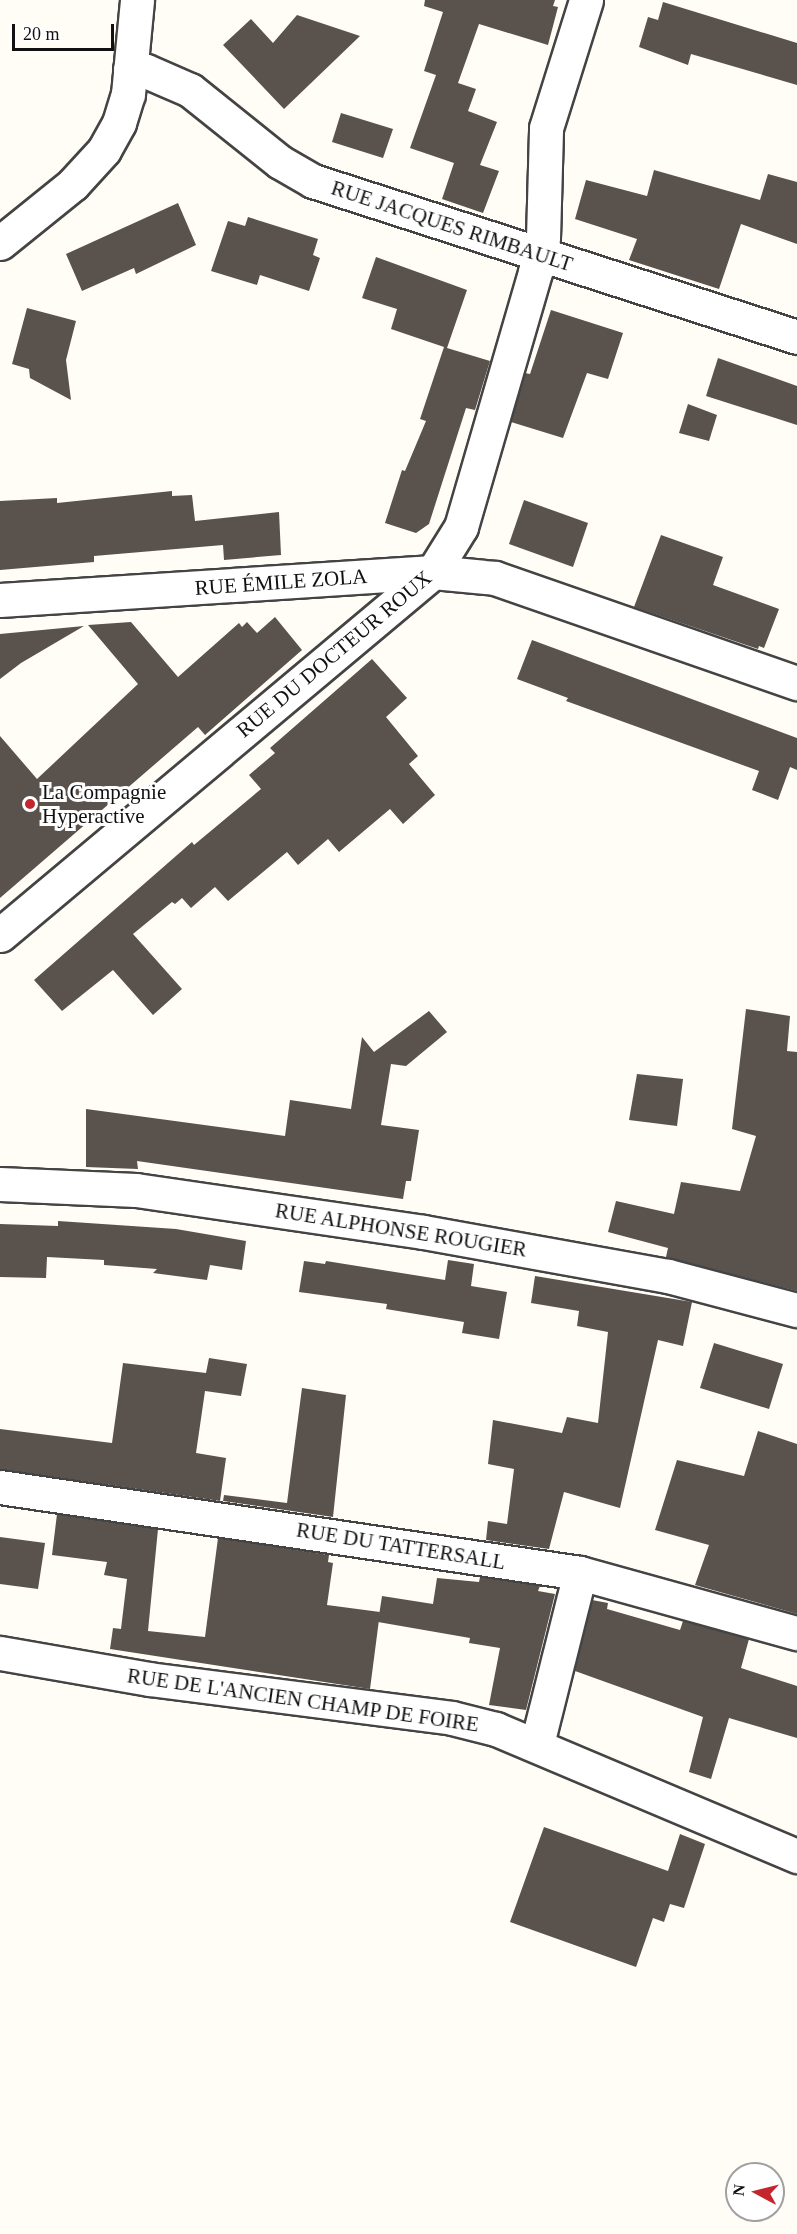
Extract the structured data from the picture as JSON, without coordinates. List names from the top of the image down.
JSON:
{
  "streets": {
    "street": [
      "RUE JACQUES RIMBAULT",
      "RUE ÉMILE ZOLA",
      "RUE DU DOCTEUR ROUX",
      "RUE ALPHONSE ROUGIER",
      "RUE DU TATTERSALL",
      "RUE DE L'ANCIEN CHAMP DE FOIRE"
    ]
  },
  "crossings": [
    ["RUE JACQUES RIMBAULT", "RUE DU DOCTEUR ROUX"],
    ["RUE ÉMILE ZOLA", "RUE DU DOCTEUR ROUX"]
  ],
  "places": ["La Compagnie Hyperactive"],
  "scale_bar": "20 m",
  "north": "left"
}
